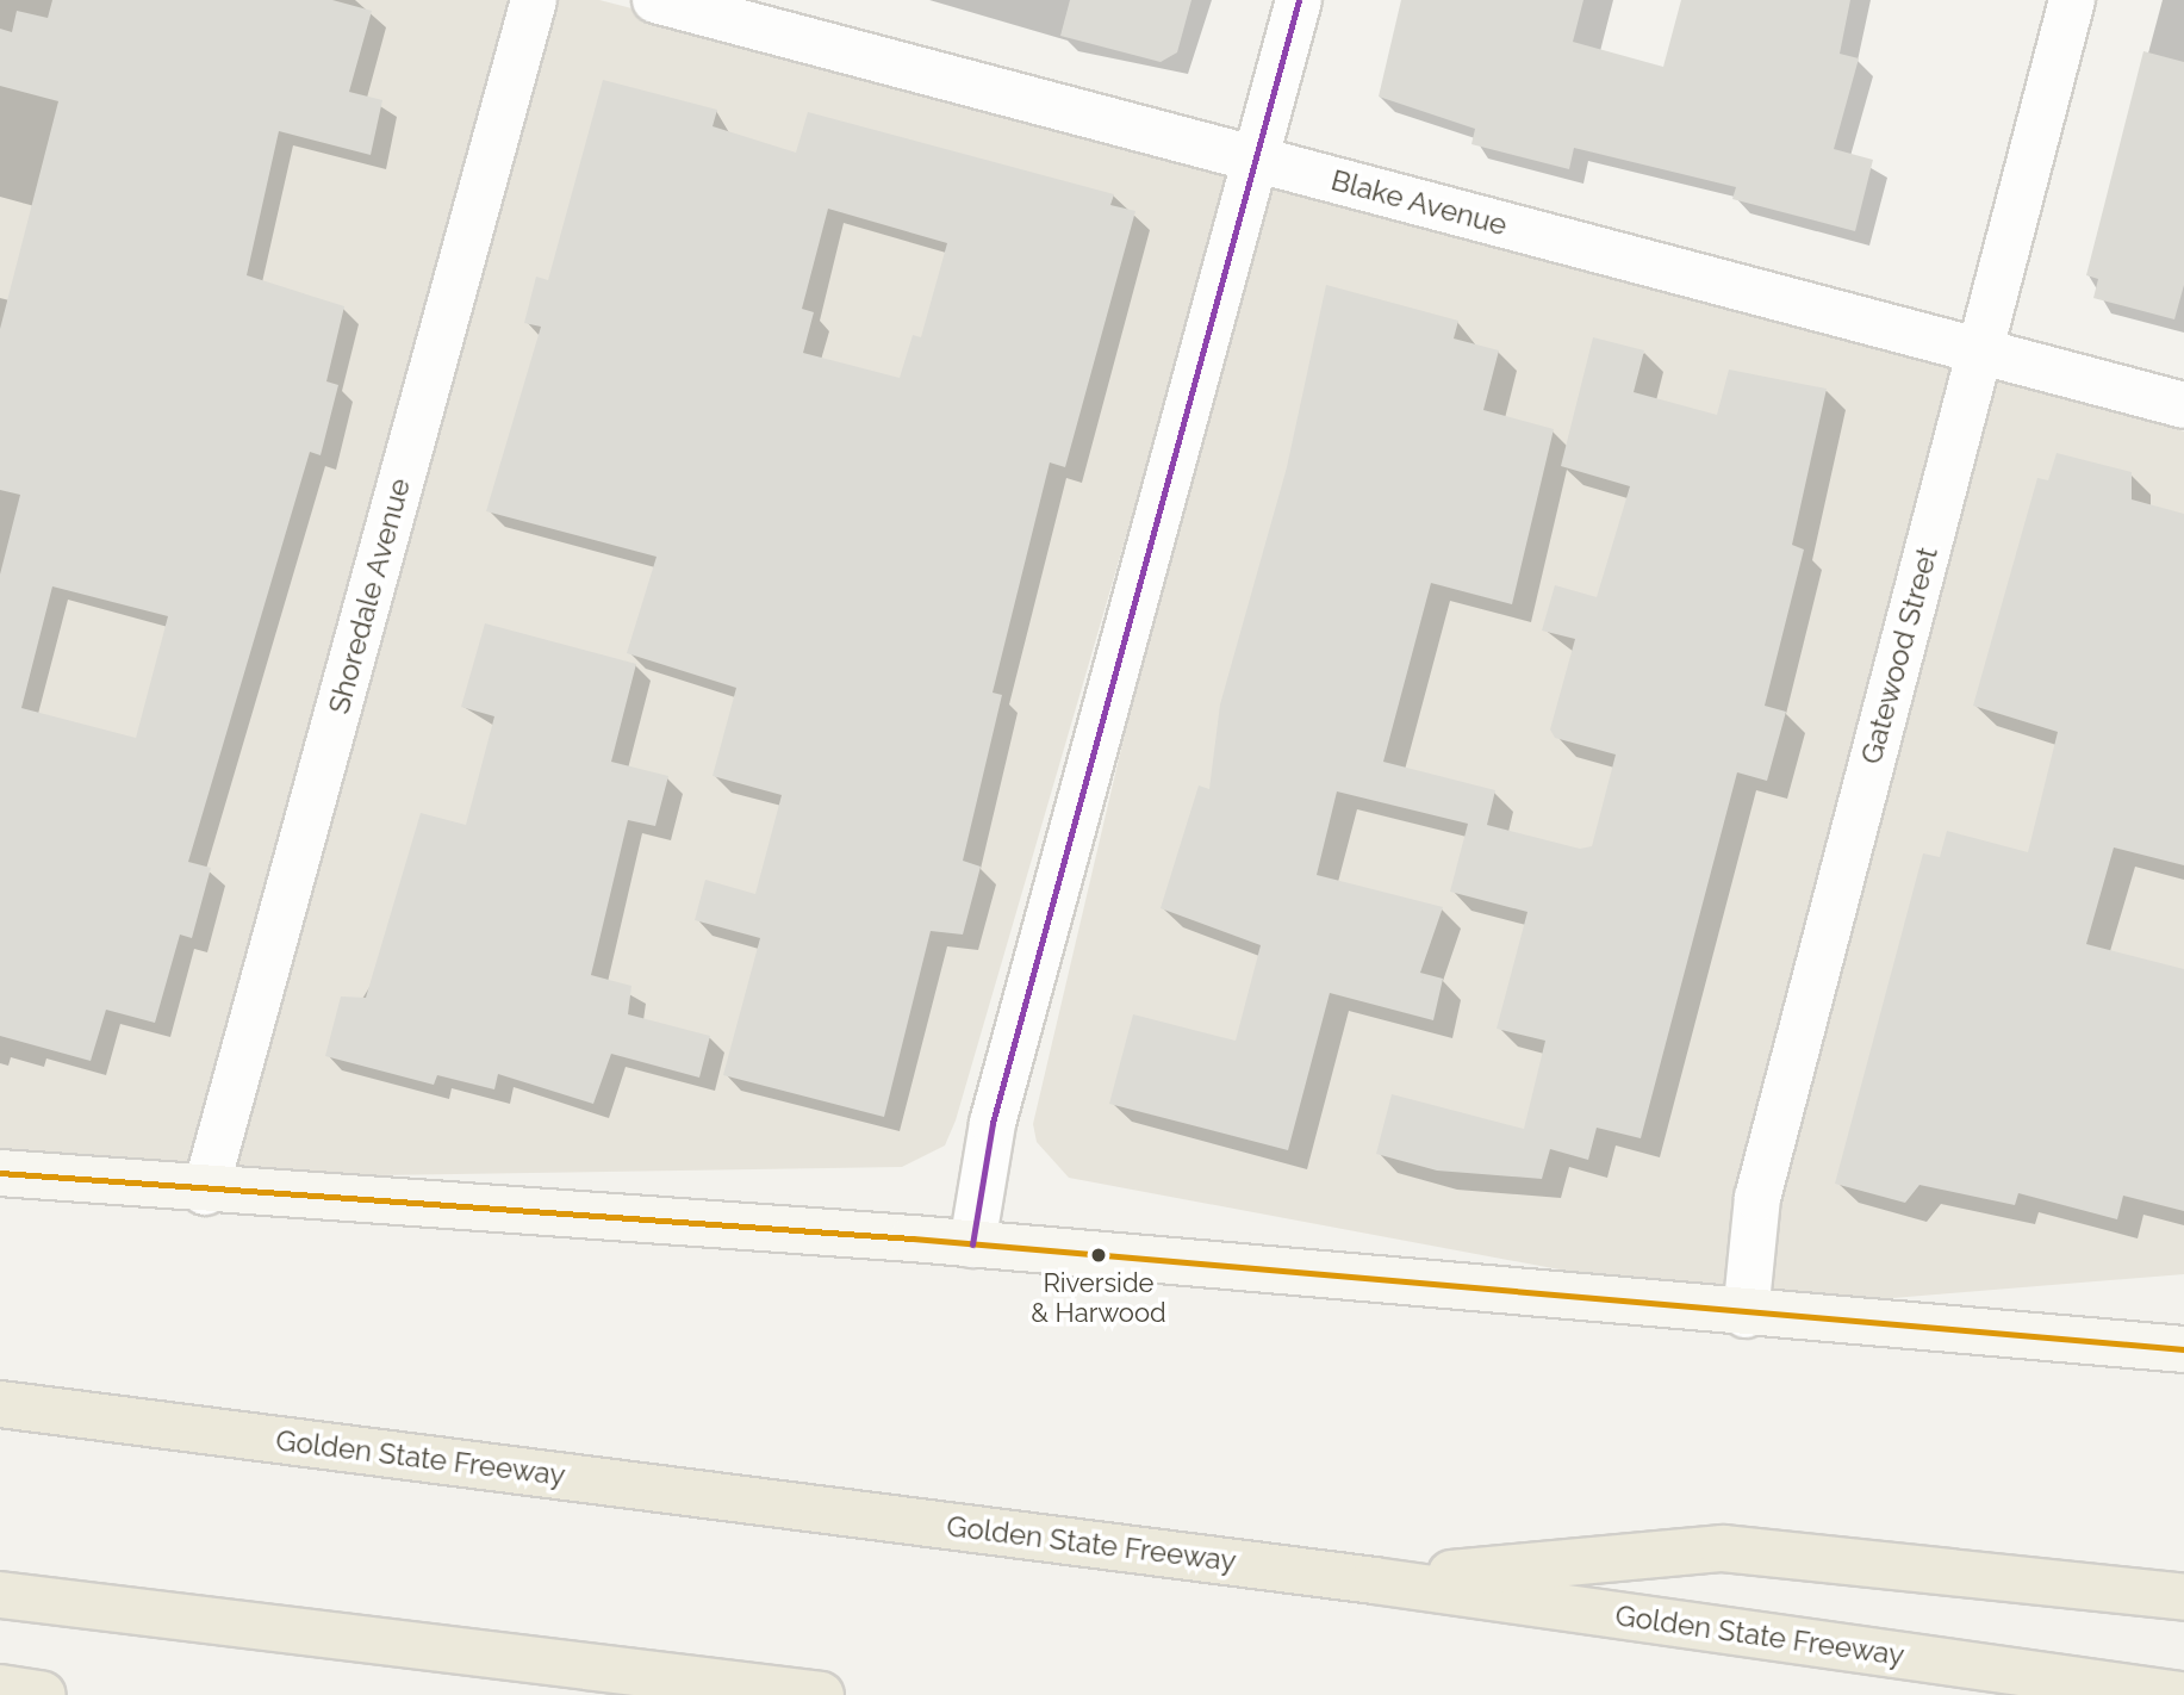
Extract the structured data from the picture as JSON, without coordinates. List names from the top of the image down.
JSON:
{
  "streets": {
    "highway": ["Golden State Freeway"],
    "street": ["Blake Avenue", "Shoredale Avenue", "Gatewood Street"]
  },
  "crossings": [
    ["Blake Avenue", "Gatewood Street"]
  ],
  "places": ["Riverside & Harwood"]
}
